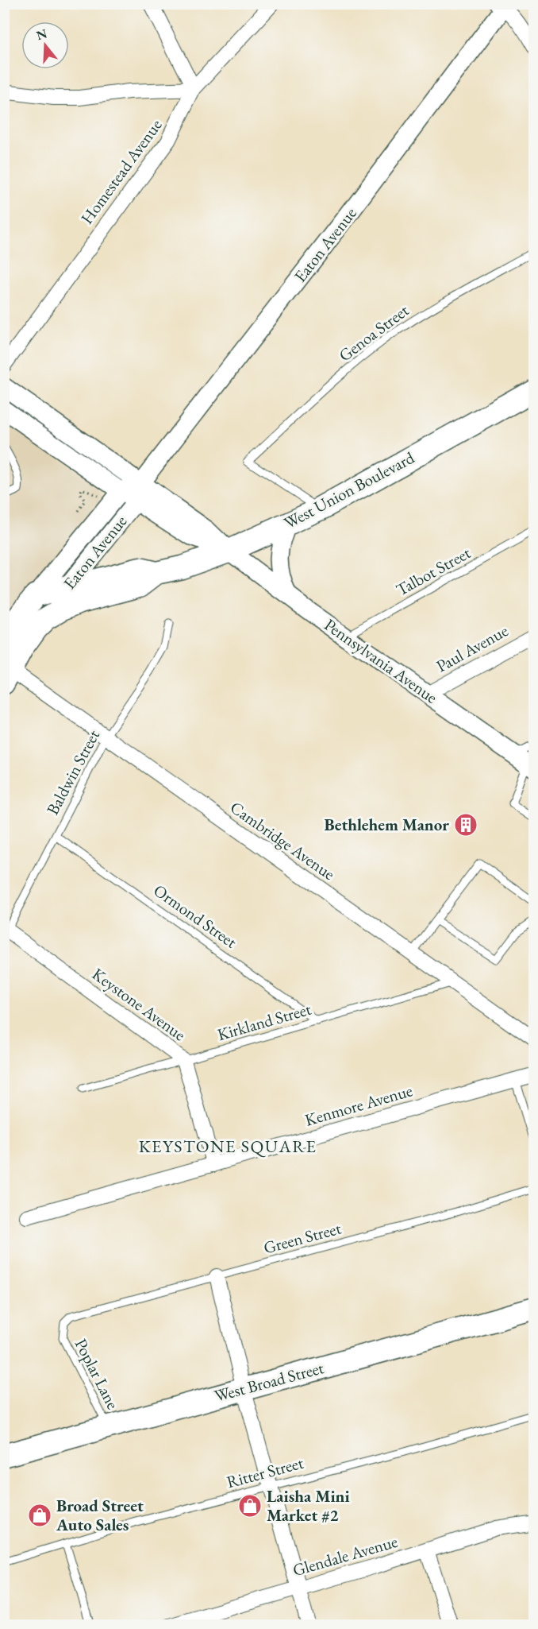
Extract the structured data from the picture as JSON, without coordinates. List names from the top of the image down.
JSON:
{
  "streets": {
    "main road": ["West Union Boulevard", "West Broad Street"],
    "street": [
      "Homestead Avenue",
      "Eaton Avenue",
      "Paul Avenue",
      "Pennsylvania Avenue",
      "Cambridge Avenue",
      "Keystone Avenue",
      "Kenmore Avenue",
      "Glendale Avenue"
    ],
    "lane": [
      "Genoa Street",
      "Talbot Street",
      "Baldwin Street",
      "Ormond Street",
      "Kirkland Street",
      "Green Street",
      "Poplar Lane",
      "Ritter Street"
    ]
  },
  "crossings": [
    ["Eaton Avenue", "West Union Boulevard"],
    ["Eaton Avenue", "Pennsylvania Avenue"],
    ["Genoa Street", "West Union Boulevard"],
    ["West Union Boulevard", "Pennsylvania Avenue"],
    ["West Union Boulevard", "Cambridge Avenue"],
    ["Talbot Street", "Pennsylvania Avenue"],
    ["Paul Avenue", "Pennsylvania Avenue"],
    ["Baldwin Street", "Cambridge Avenue"],
    ["Baldwin Street", "Ormond Street"],
    ["Baldwin Street", "Keystone Avenue"],
    ["Cambridge Avenue", "Kirkland Street"],
    ["Ormond Street", "Kirkland Street"],
    ["Keystone Avenue", "Kirkland Street"],
    ["Keystone Avenue", "Kenmore Avenue"],
    ["Green Street", "Poplar Lane"],
    ["Poplar Lane", "West Broad Street"]
  ],
  "districts": ["KEYSTONE SQUARE"],
  "places": {
    "building": ["Bethlehem Manor"],
    "shop": ["Laisha Mini Market #2", "Broad Street Auto Sales"]
  },
  "north": "top"
}
